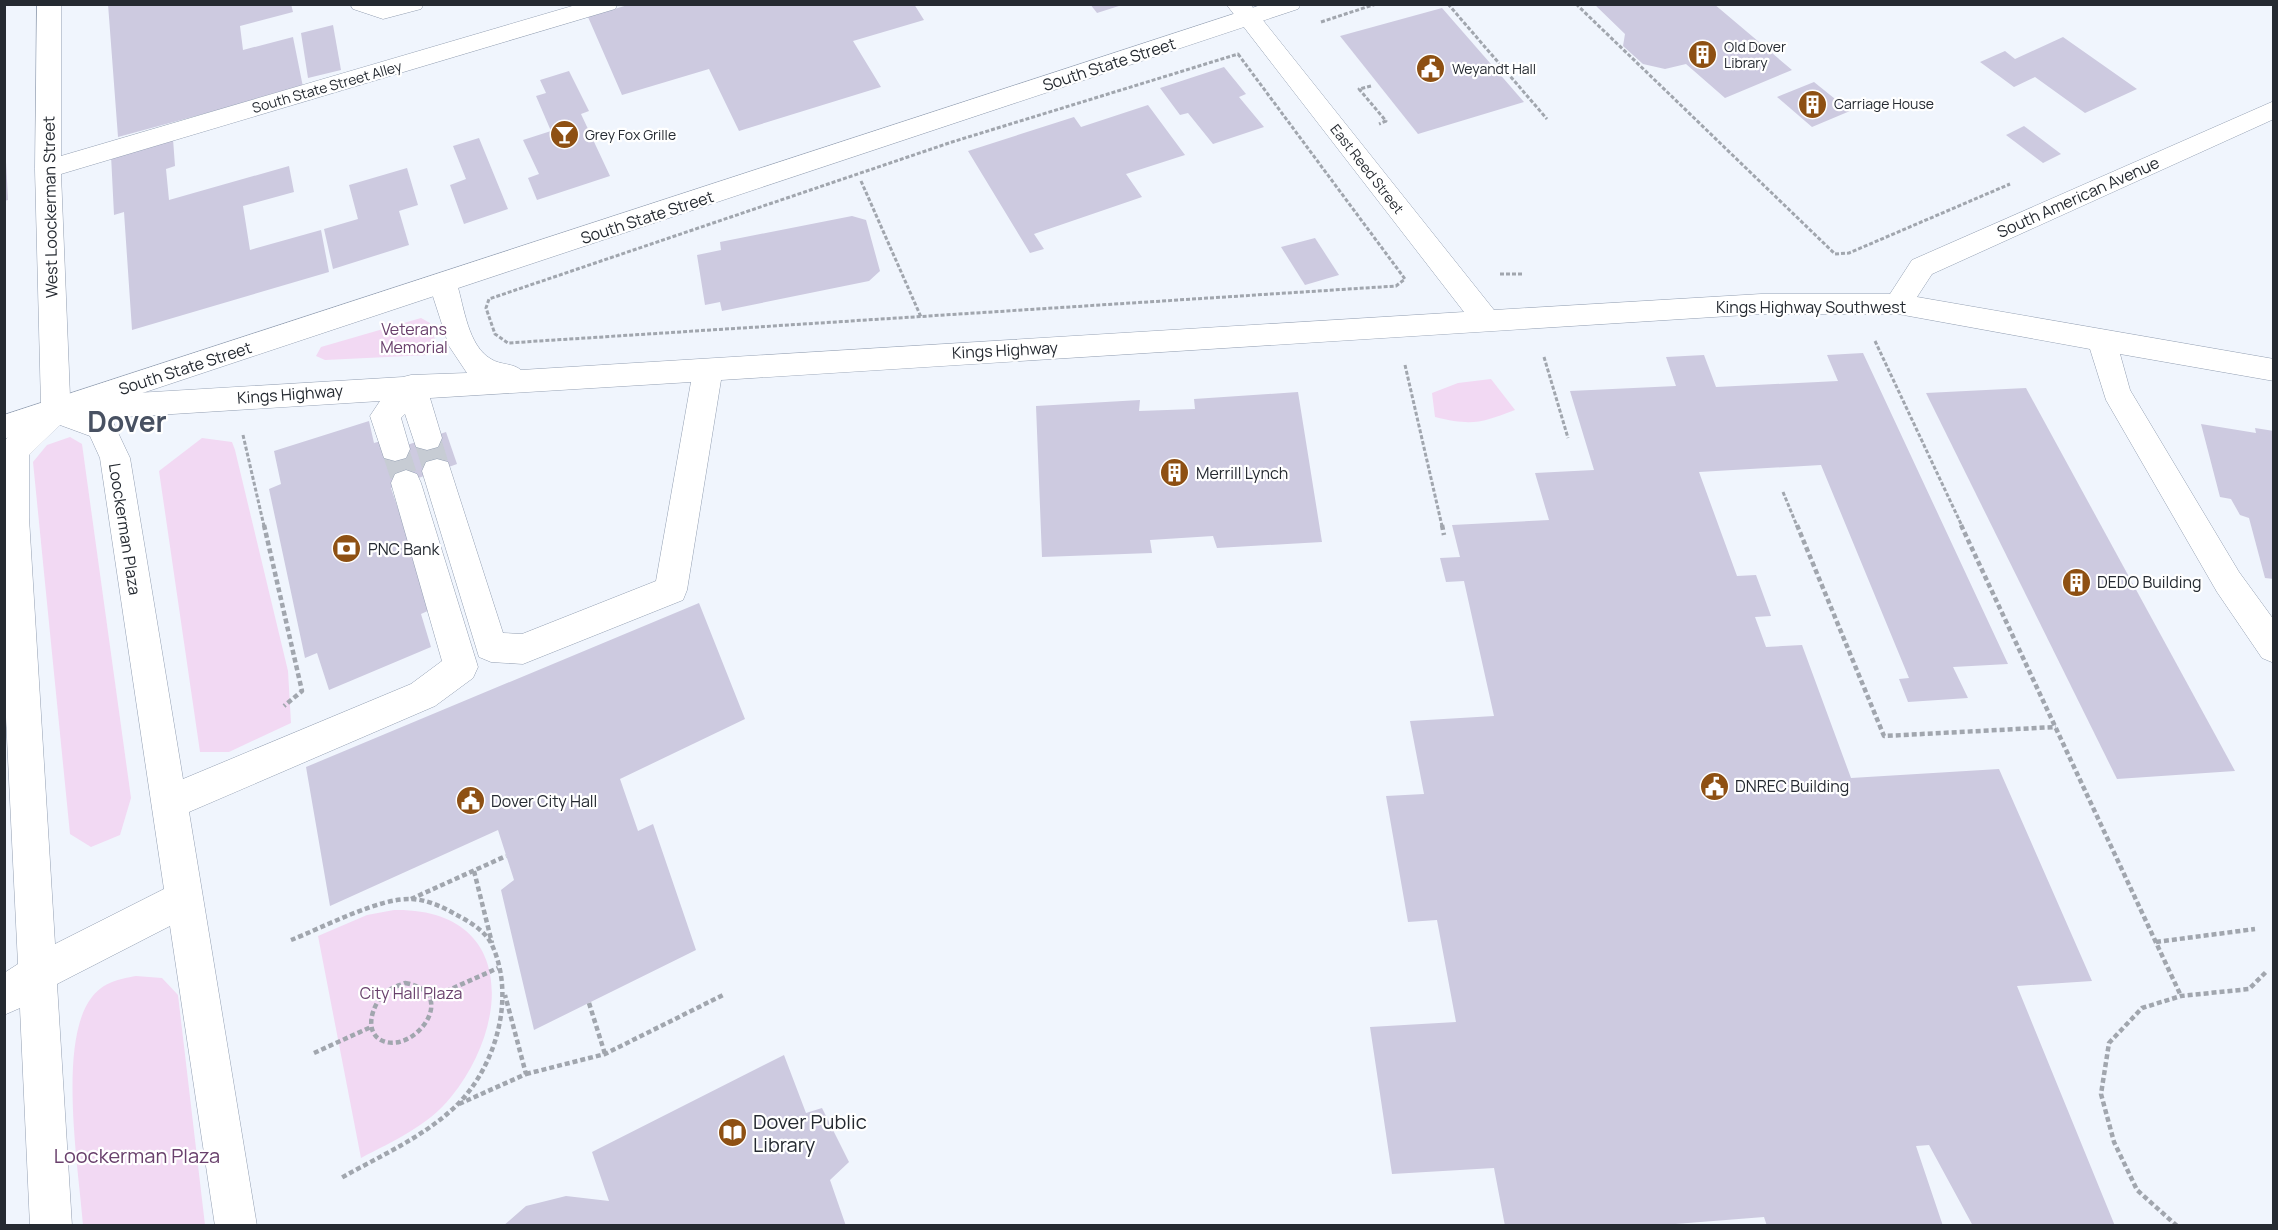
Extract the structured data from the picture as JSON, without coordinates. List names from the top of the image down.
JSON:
{
  "streets": {
    "street": [
      "South State Street",
      "South State Street Alley",
      "East Reed Street",
      "South American Avenue",
      "West Loockerman Street",
      "Kings Highway Southwest",
      "Kings Highway",
      "Loockerman Plaza"
    ]
  },
  "crossings": [
    ["South State Street", "East Reed Street"],
    ["South State Street", "West Loockerman Street"],
    ["South State Street", "Kings Highway"],
    ["South State Street", "Loockerman Plaza"],
    ["South State Street Alley", "West Loockerman Street"],
    ["East Reed Street", "Kings Highway Southwest"],
    ["East Reed Street", "Kings Highway"],
    ["South American Avenue", "Kings Highway Southwest"],
    ["West Loockerman Street", "Kings Highway"],
    ["West Loockerman Street", "Loockerman Plaza"],
    ["Kings Highway Southwest", "Kings Highway"],
    ["Kings Highway", "Loockerman Plaza"]
  ],
  "districts": ["Dover"],
  "parks": ["Veterans Memorial", "City Hall Plaza", "Loockerman Plaza"],
  "places": {
    "building": [
      "Old Dover Library",
      "Carriage House",
      "Merrill Lynch",
      "DEDO Building"
    ],
    "public building": ["Weyandt Hall", "DNREC Building", "Dover City Hall"],
    "bar": ["Grey Fox Grille"],
    "bank": ["PNC Bank"],
    "library": ["Dover Public Library"]
  }
}
